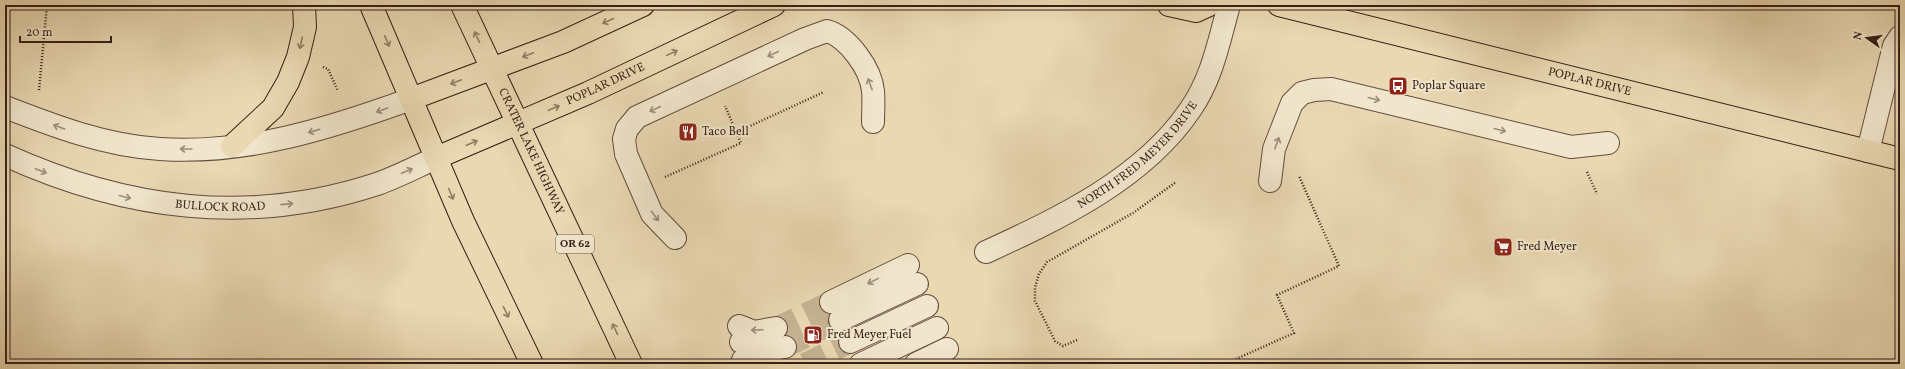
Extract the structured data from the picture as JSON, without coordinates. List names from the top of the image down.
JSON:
{
  "streets": {
    "main road": ["POPLAR DRIVE", "CRATER LAKE HIGHWAY", "OR 62"],
    "street": ["NORTH FRED MEYER DRIVE", "BULLOCK ROAD"]
  },
  "crossings": [
    ["POPLAR DRIVE", "CRATER LAKE HIGHWAY"],
    ["POPLAR DRIVE", "BULLOCK ROAD"]
  ],
  "places": {
    "bus stop": ["Poplar Square"],
    "restaurant": ["Taco Bell"],
    "supermarket": ["Fred Meyer"],
    "fuel station": ["Fred Meyer Fuel"]
  },
  "scale_bar": "20 m",
  "north": "left"
}
